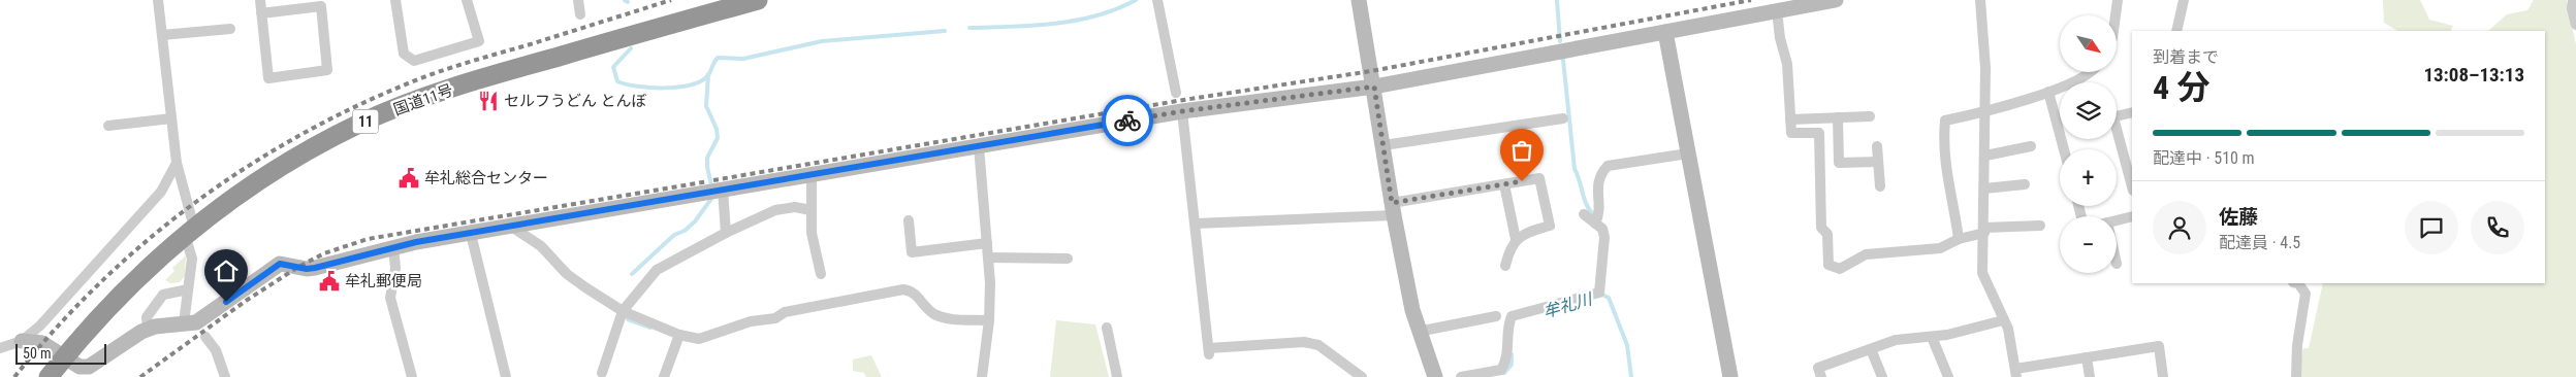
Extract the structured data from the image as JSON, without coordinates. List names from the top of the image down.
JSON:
{
  "streets": {
    "highway": ["国道11号", "11"]
  },
  "water": ["牟礼川"],
  "places": {
    "restaurant": ["セルフうどん とんぼ"],
    "public building": ["牟礼総合センター", "牟礼郵便局"]
  },
  "scale_bar": "50 m",
  "north": "bottom right",
  "page": {
    "map_buttons": ["+", "−"],
    "heading": ["4 分", "到着まで", "13:08–13:13"],
    "panel": ["佐藤", "配達員 · 4.5"],
    "bar": "配達中 · 510 m",
    "scale": "50 m"
  }
}
